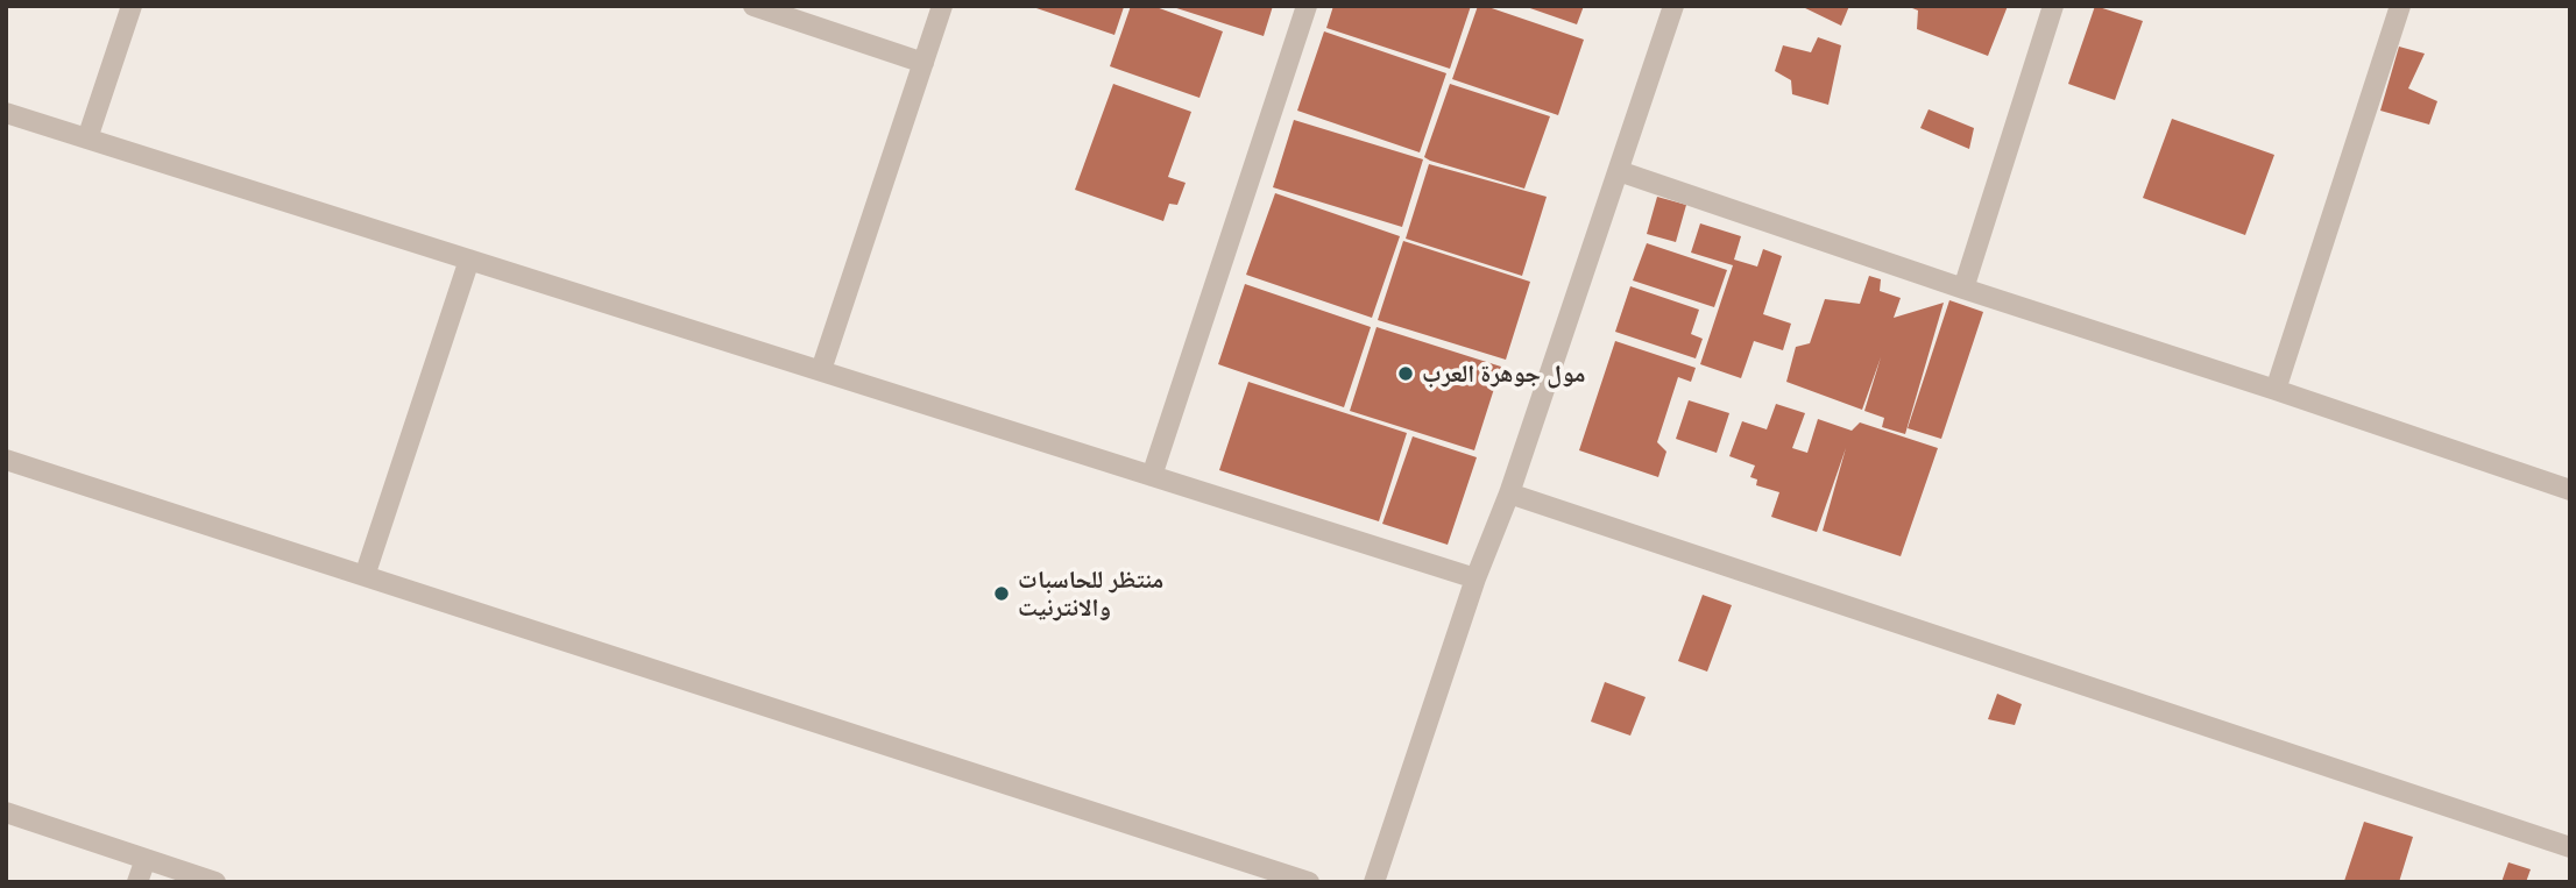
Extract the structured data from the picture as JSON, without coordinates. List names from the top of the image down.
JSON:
{
  "places": ["مول جوهرة العرب", "منتظر للحاسبات والانترنيت"]
}
